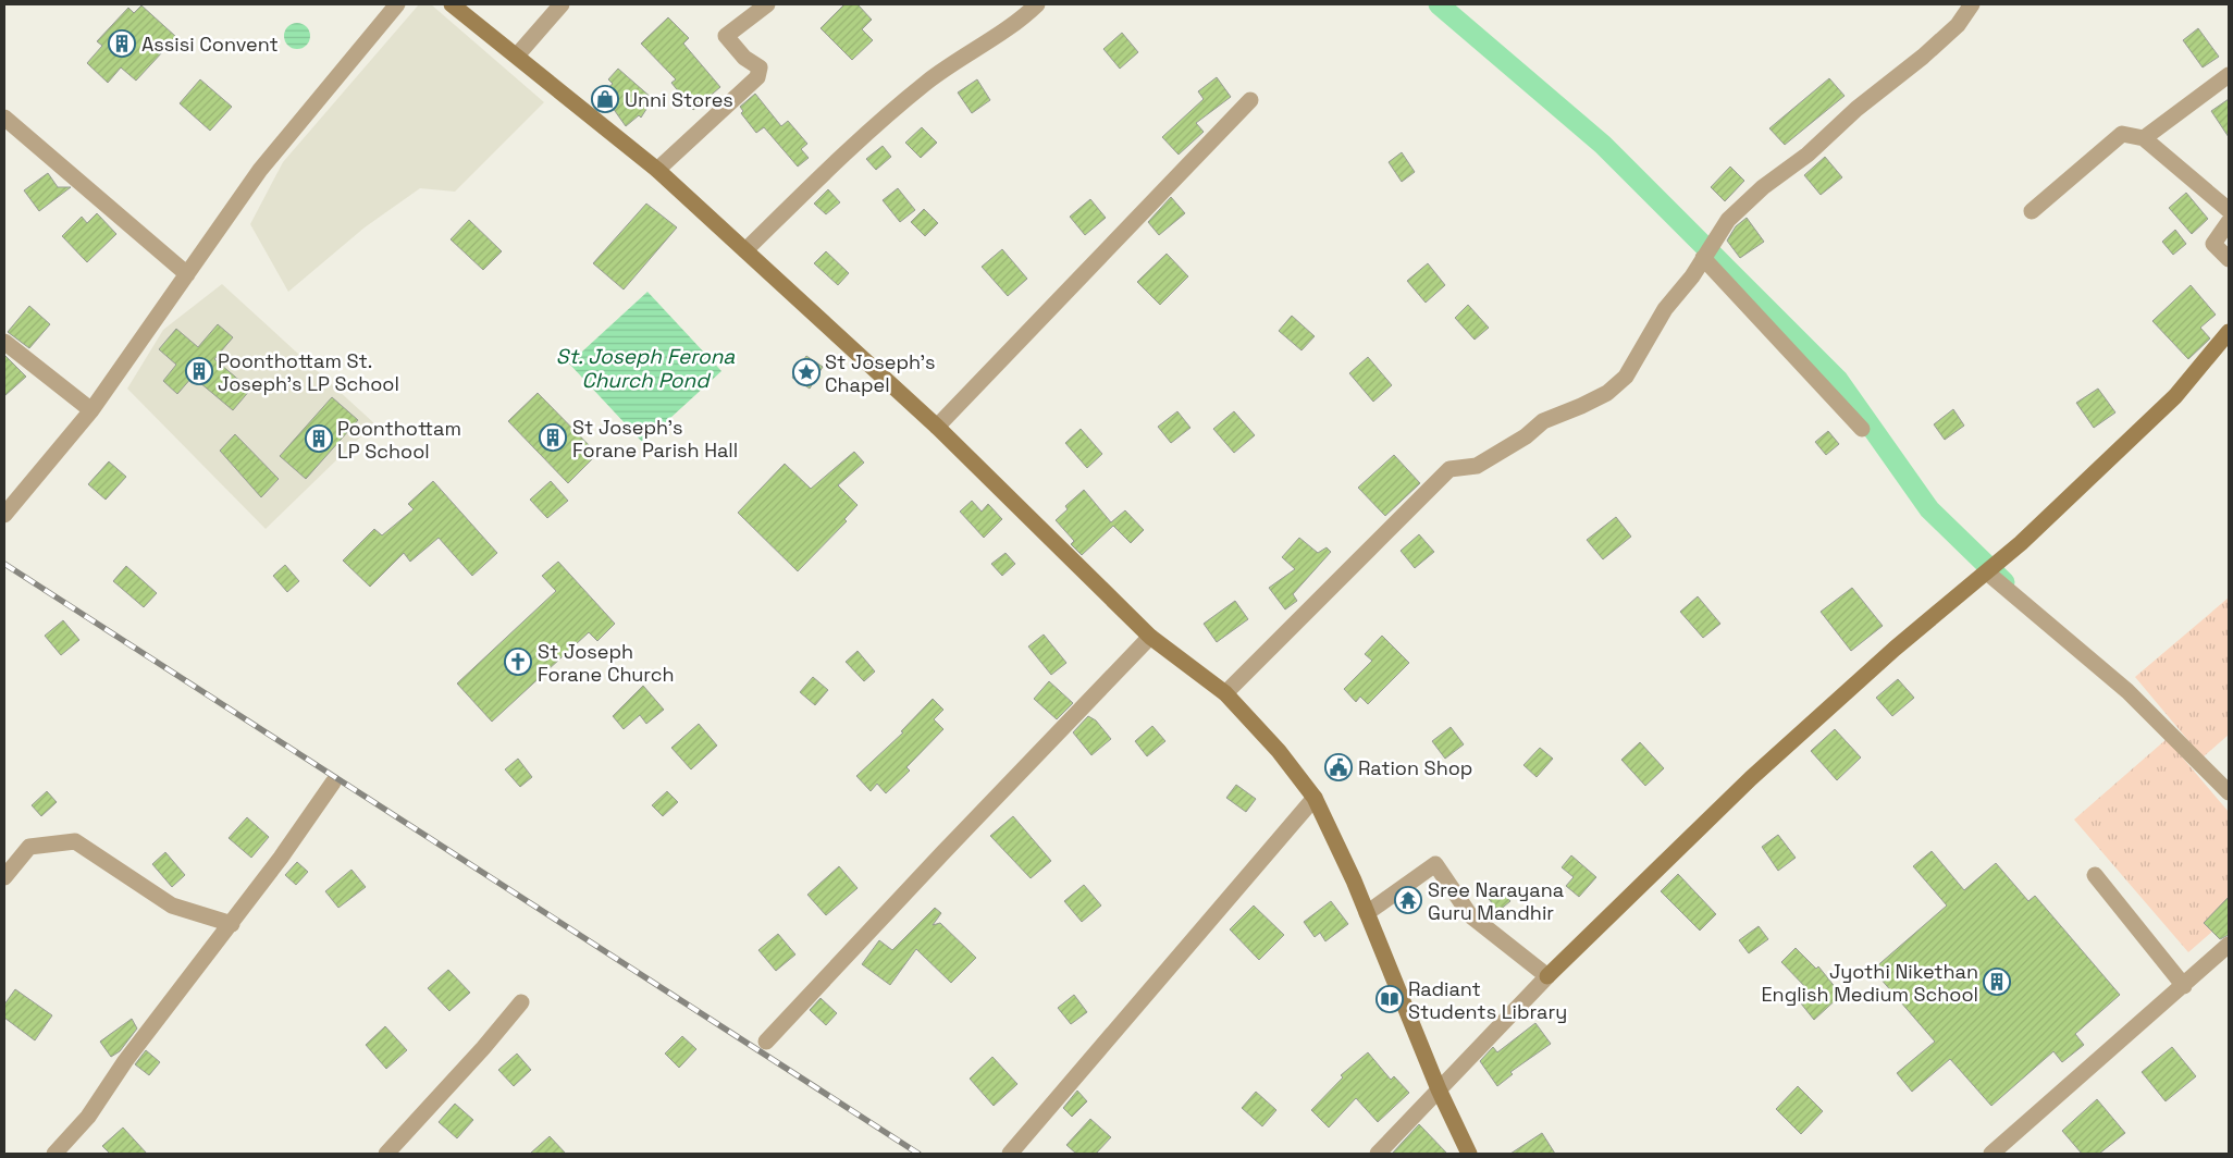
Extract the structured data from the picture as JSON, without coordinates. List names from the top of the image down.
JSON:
{
  "water": ["St. Joseph Ferona Church Pond"],
  "places": {
    "building": [
      "Assisi Convent",
      "Poonthottam St. Joseph's LP School",
      "St Joseph's Forane Parish Hall",
      "Poonthottam LP School",
      "Jyothi Nikethan English Medium School"
    ],
    "shop": ["Unni Stores"],
    "place": ["St Joseph's Chapel"],
    "church": ["St Joseph Forane Church"],
    "public building": ["Ration Shop"],
    "temple": ["Sree Narayana Guru Mandhir"],
    "library": ["Radiant Students Library"]
  }
}
